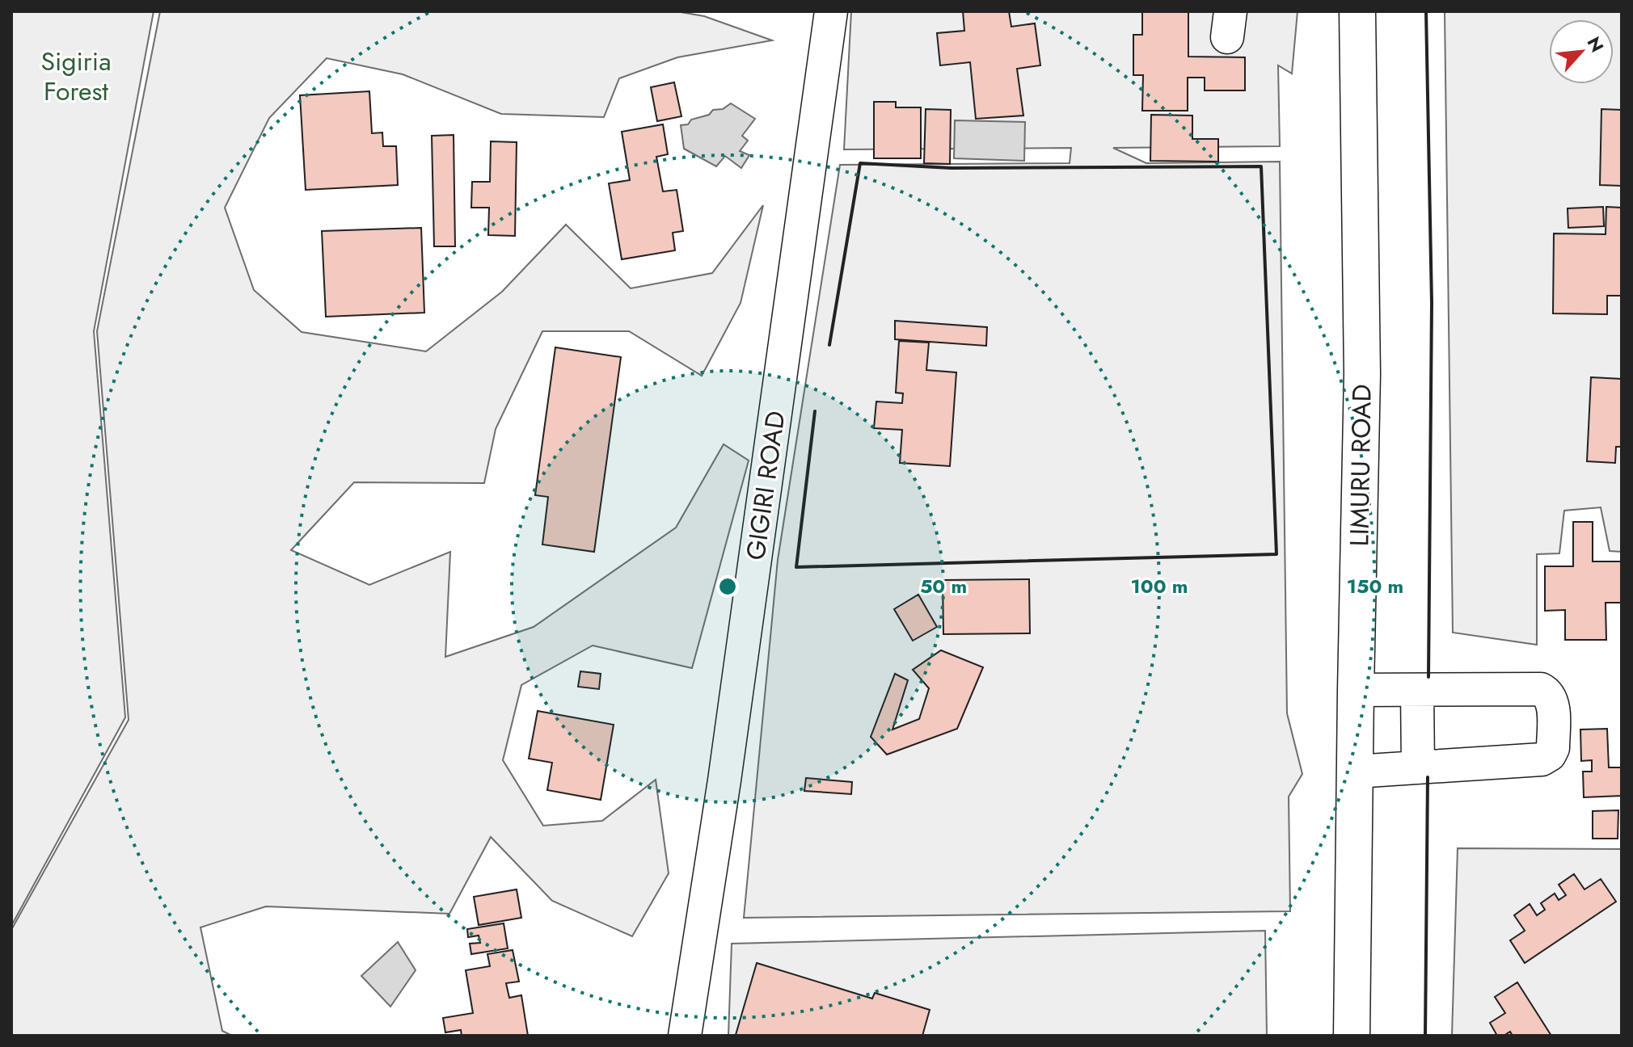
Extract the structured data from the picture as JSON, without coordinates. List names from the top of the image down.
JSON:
{
  "streets": {
    "main road": ["LIMURU ROAD"],
    "street": ["GIGIRI ROAD"]
  },
  "parks": ["Sigiria Forest"],
  "north": "top right",
  "rings": ["50 m", "100 m", "150 m"]
}
